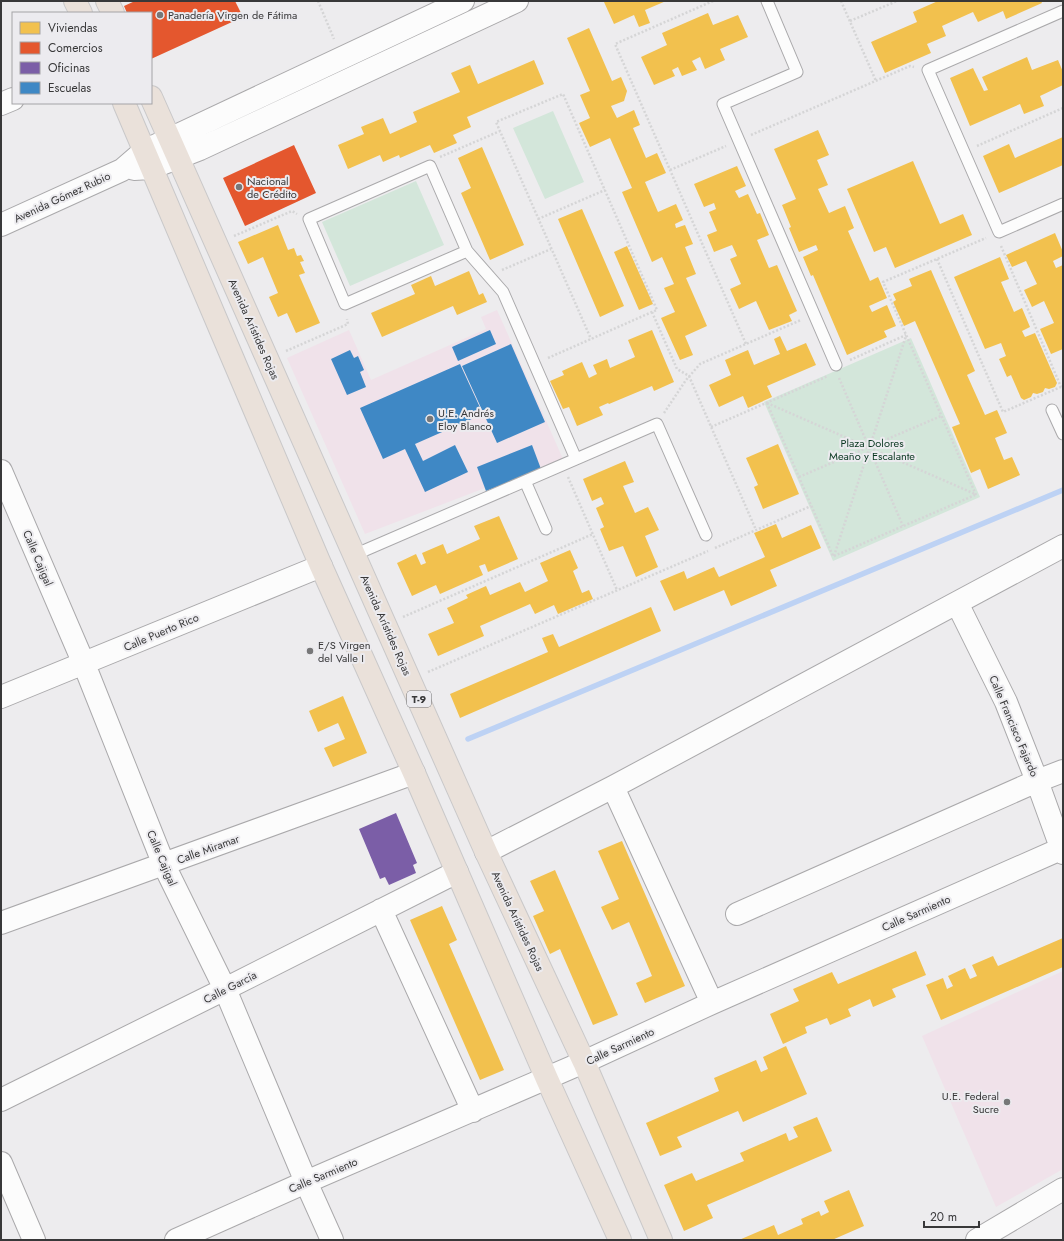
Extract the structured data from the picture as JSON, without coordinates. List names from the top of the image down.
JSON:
{
  "streets": {
    "main road": ["Avenida Arístides Rojas", "T-9"],
    "street": [
      "Avenida Gómez Rubio",
      "Calle Cajigal",
      "Calle Puerto Rico",
      "Calle Francisco Fajardo",
      "Calle Miramar",
      "Calle Sarmiento",
      "Calle García"
    ]
  },
  "crossings": [
    ["Avenida Gómez Rubio", "Avenida Arístides Rojas"],
    ["Avenida Arístides Rojas", "Calle Sarmiento"],
    ["Calle Cajigal", "Calle Puerto Rico"],
    ["Calle Cajigal", "Calle Miramar"],
    ["Calle Cajigal", "Calle Sarmiento"],
    ["Calle Cajigal", "Calle García"],
    ["Calle Francisco Fajardo", "Calle Sarmiento"]
  ],
  "parks": ["Plaza Dolores Meaño y Escalante"],
  "places": [
    "Panadería Virgen de Fátima",
    "Nacional de Crédito",
    "U.E. Andrés Eloy Blanco",
    "E/S Virgen del Valle I",
    "U.E. Federal Sucre"
  ],
  "legend": [
    "Viviendas",
    "Comercios",
    "Oficinas",
    "Escuelas"
  ],
  "scale_bar": "20 m"
}
